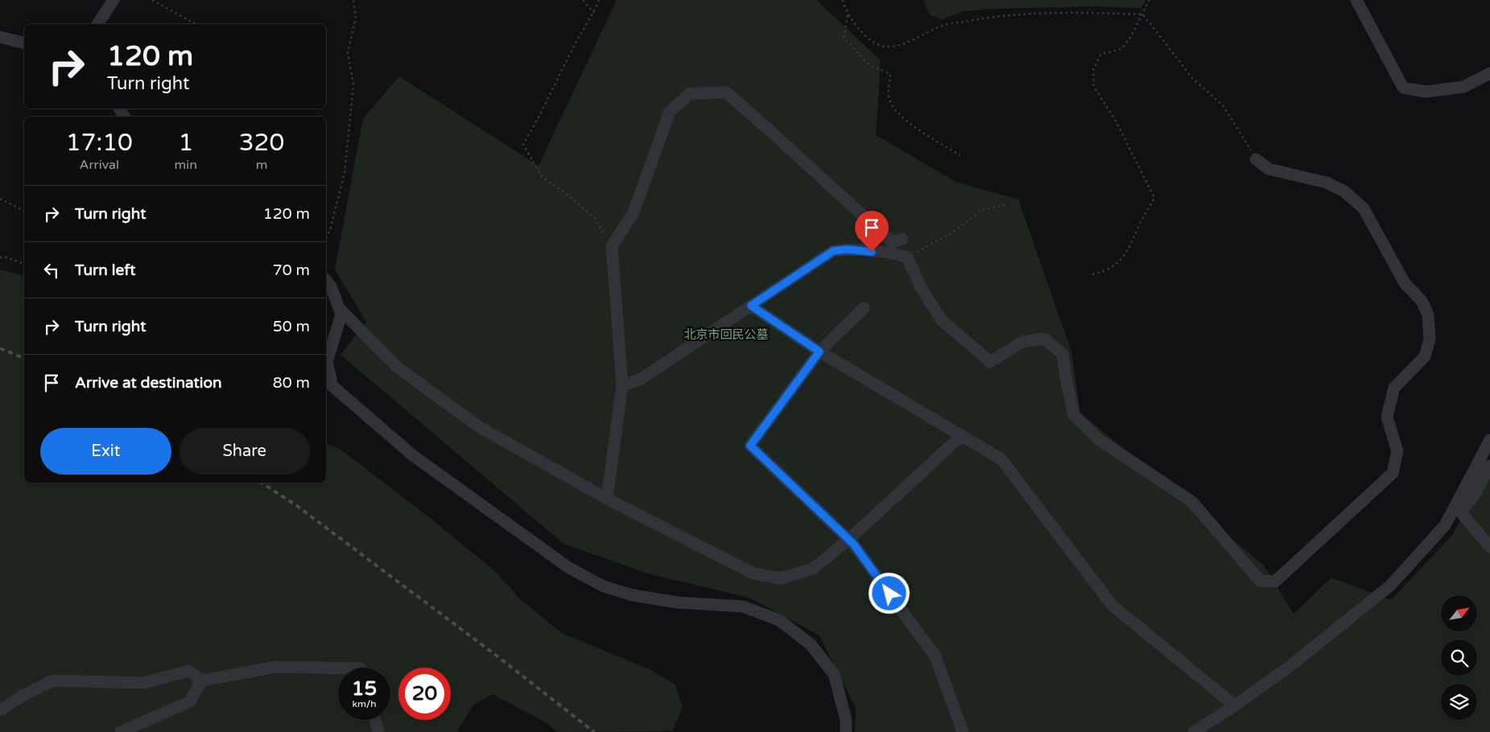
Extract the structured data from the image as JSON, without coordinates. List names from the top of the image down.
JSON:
{
  "parks": ["北京市回民公墓"],
  "north": "top right",
  "page": {
    "turn": ["120 m", "Turn right"],
    "eta": [
      "17:10",
      "Arrival",
      "1",
      "min",
      "320",
      "m"
    ],
    "list": [
      {
        "name": "Turn right",
        "value": "120 m"
      },
      {
        "name": "Turn left",
        "value": "70 m"
      },
      {
        "name": "Turn right",
        "value": "50 m"
      },
      {
        "name": "Arrive at destination",
        "value": "80 m"
      }
    ],
    "buttons": ["Exit", "Share"],
    "speed": "15 km/h",
    "limit": "20"
  }
}
